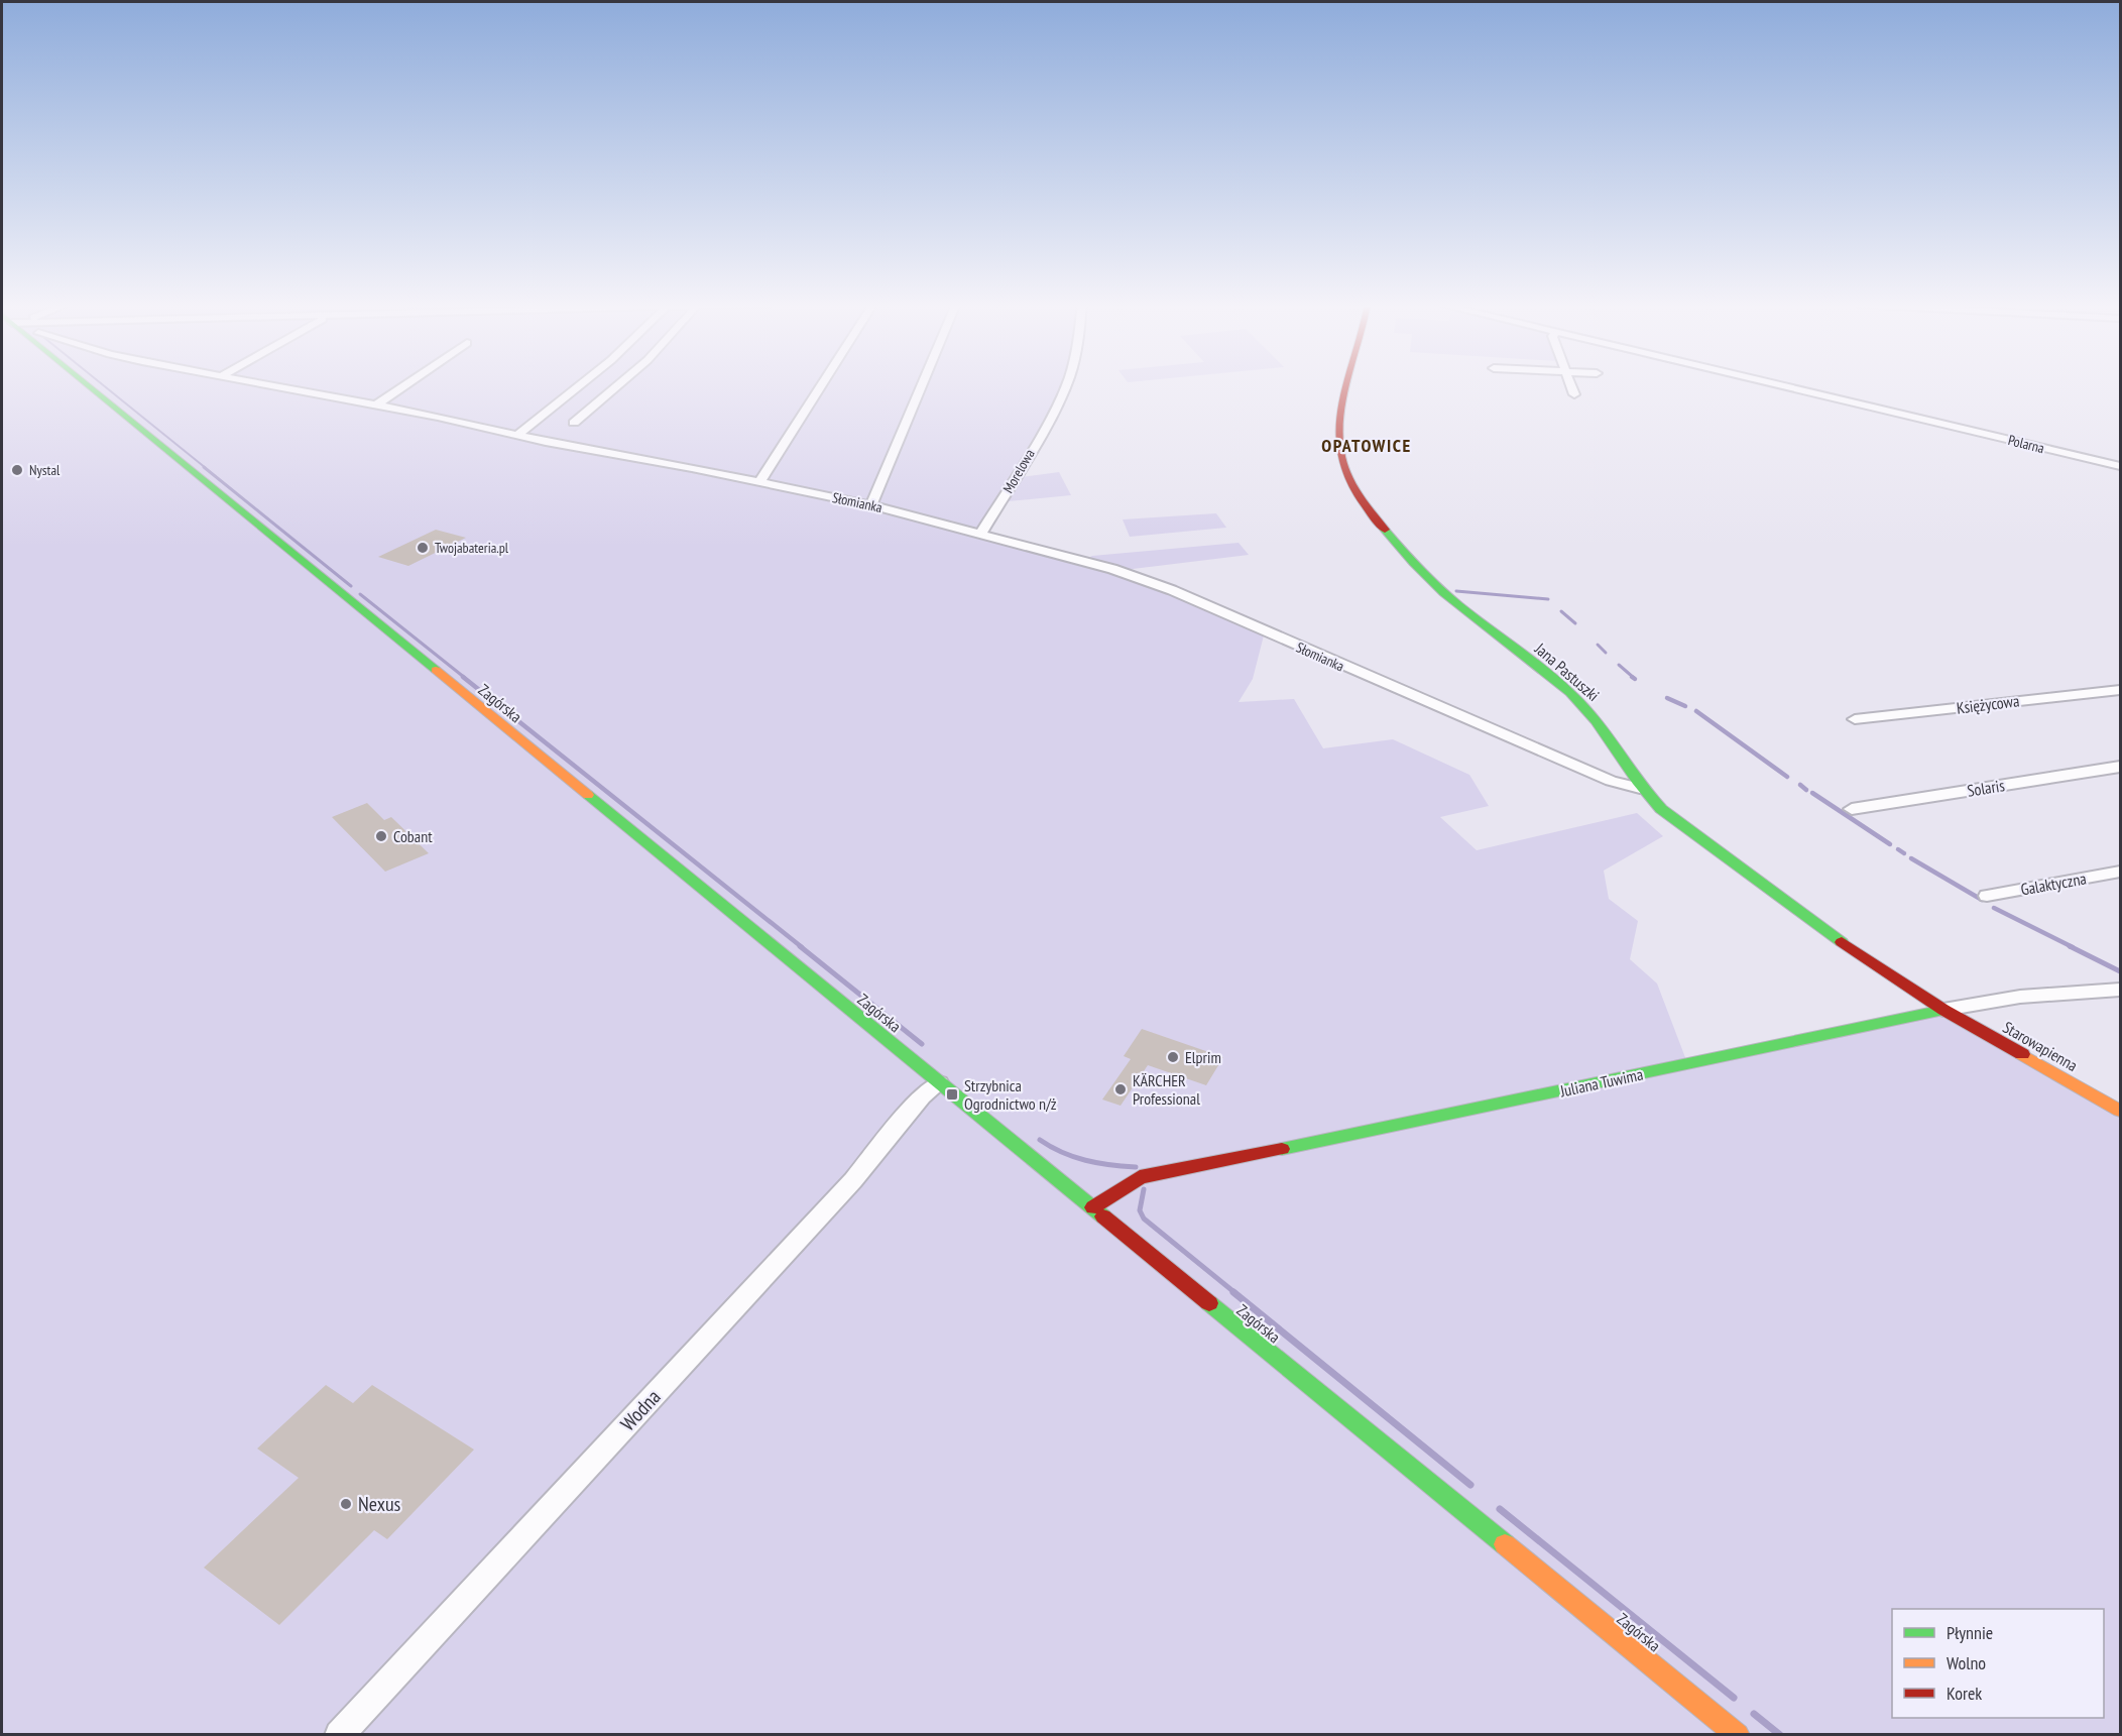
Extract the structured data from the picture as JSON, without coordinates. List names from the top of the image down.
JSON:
{
  "streets": {
    "main road": [
      "Jana Pastuszki",
      "Zagórska",
      "Starowapienna",
      "Juliana Tuwima"
    ],
    "street": [
      "Polarna",
      "Morelowa",
      "Słomianka",
      "Księżycowa",
      "Solaris",
      "Galaktyczna",
      "Wodna"
    ]
  },
  "crossings": [
    ["Morelowa", "Słomianka"],
    ["Słomianka", "Jana Pastuszki"],
    ["Jana Pastuszki", "Starowapienna"],
    ["Jana Pastuszki", "Juliana Tuwima"],
    ["Zagórska", "Juliana Tuwima"],
    ["Zagórska", "Wodna"],
    ["Starowapienna", "Juliana Tuwima"]
  ],
  "districts": ["OPATOWICE"],
  "places": {
    "other": [
      "Nystal",
      "Twojabateria.pl",
      "Cobant",
      "Elprim",
      "KÄRCHER Professional",
      "Nexus"
    ],
    "transit": ["Strzybnica Ogrodnictwo n/ż"]
  },
  "legend": ["Płynnie", "Wolno", "Korek"]
}
